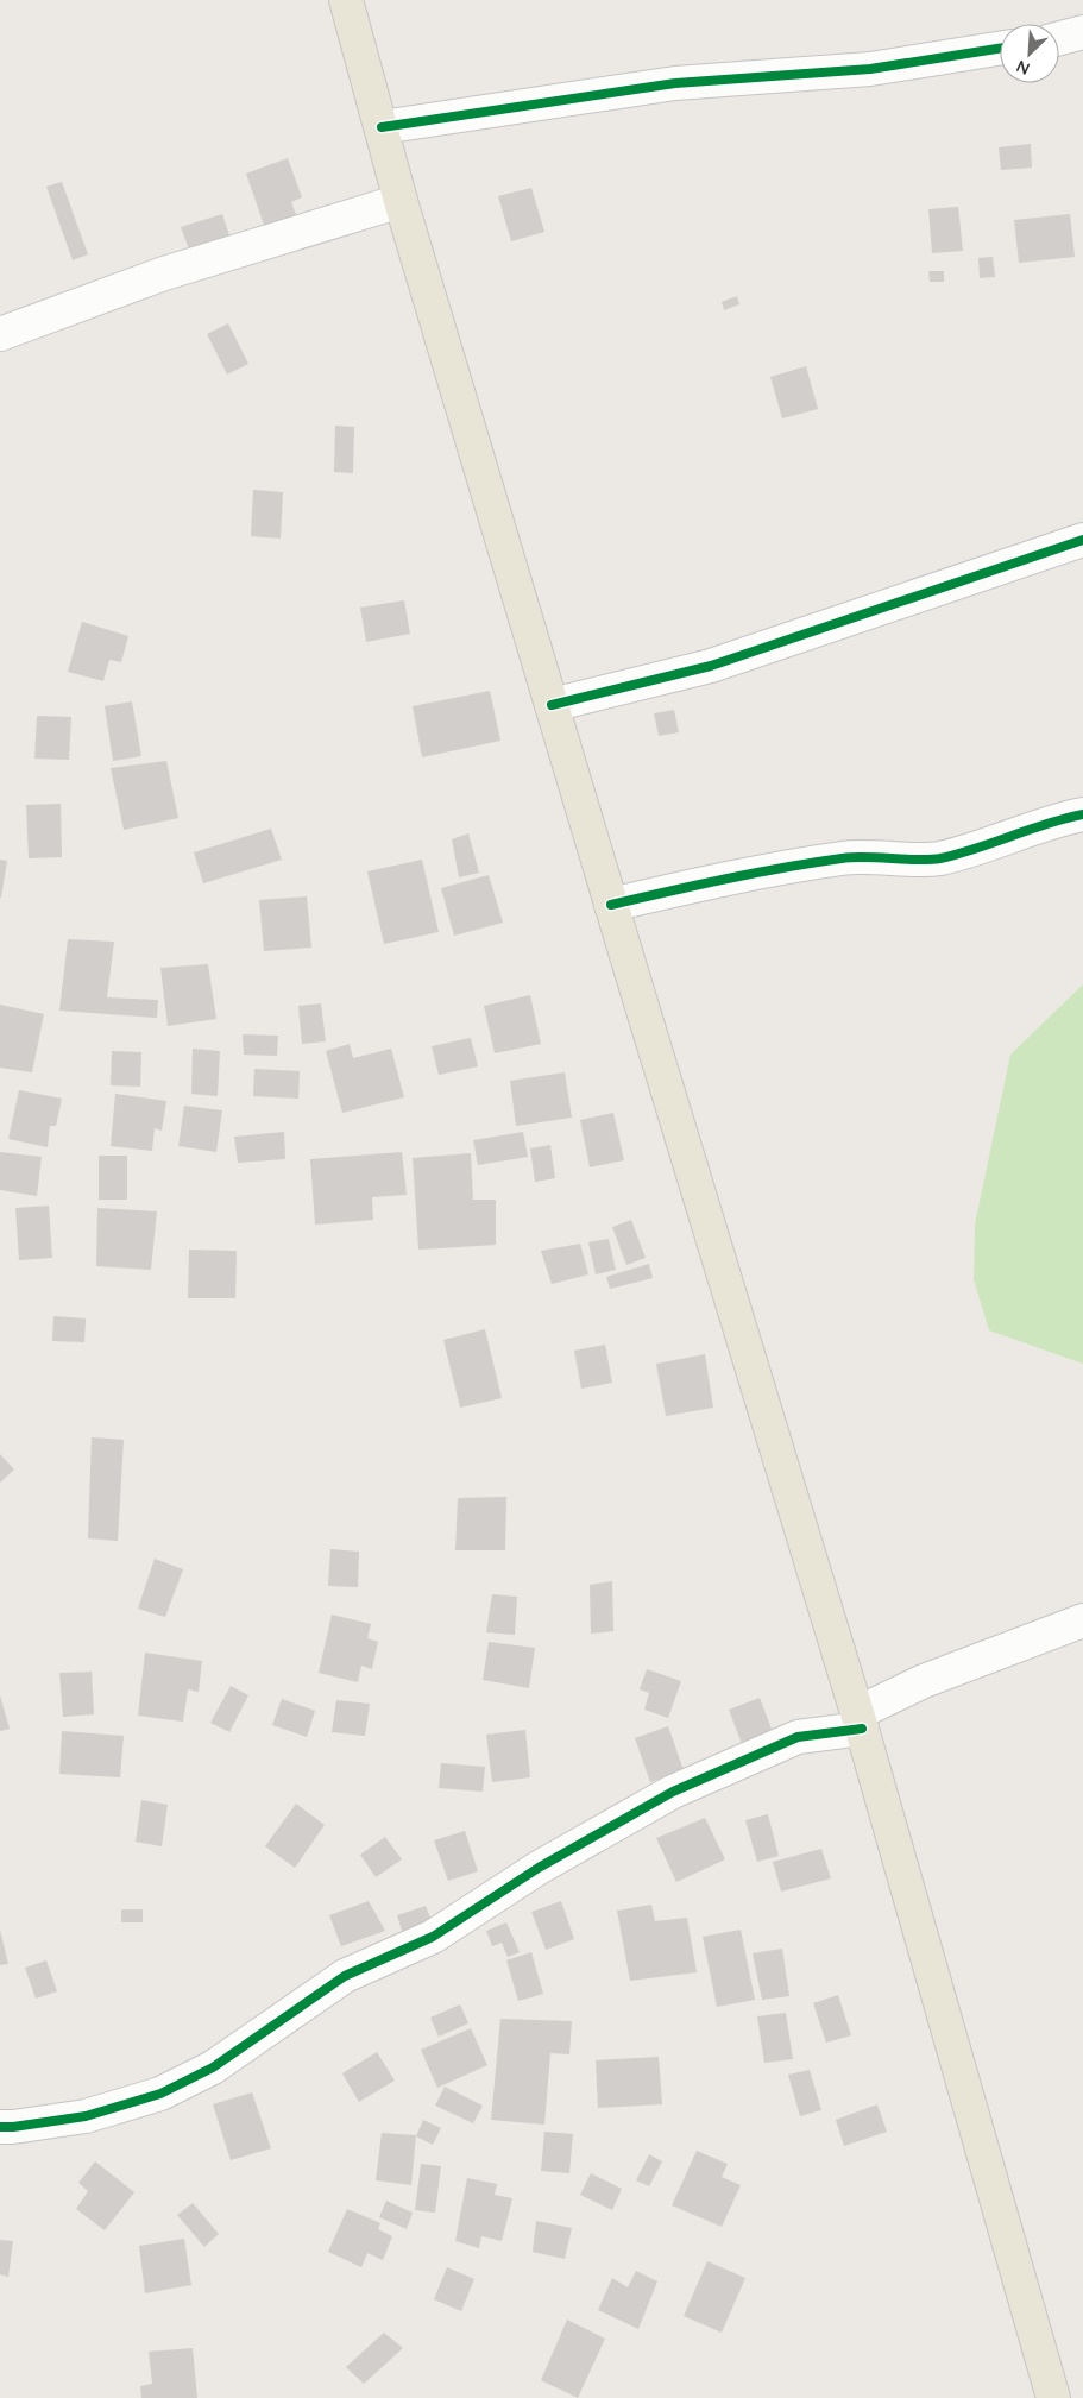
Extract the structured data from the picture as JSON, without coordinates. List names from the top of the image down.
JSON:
{
  "north": "bottom left"
}
